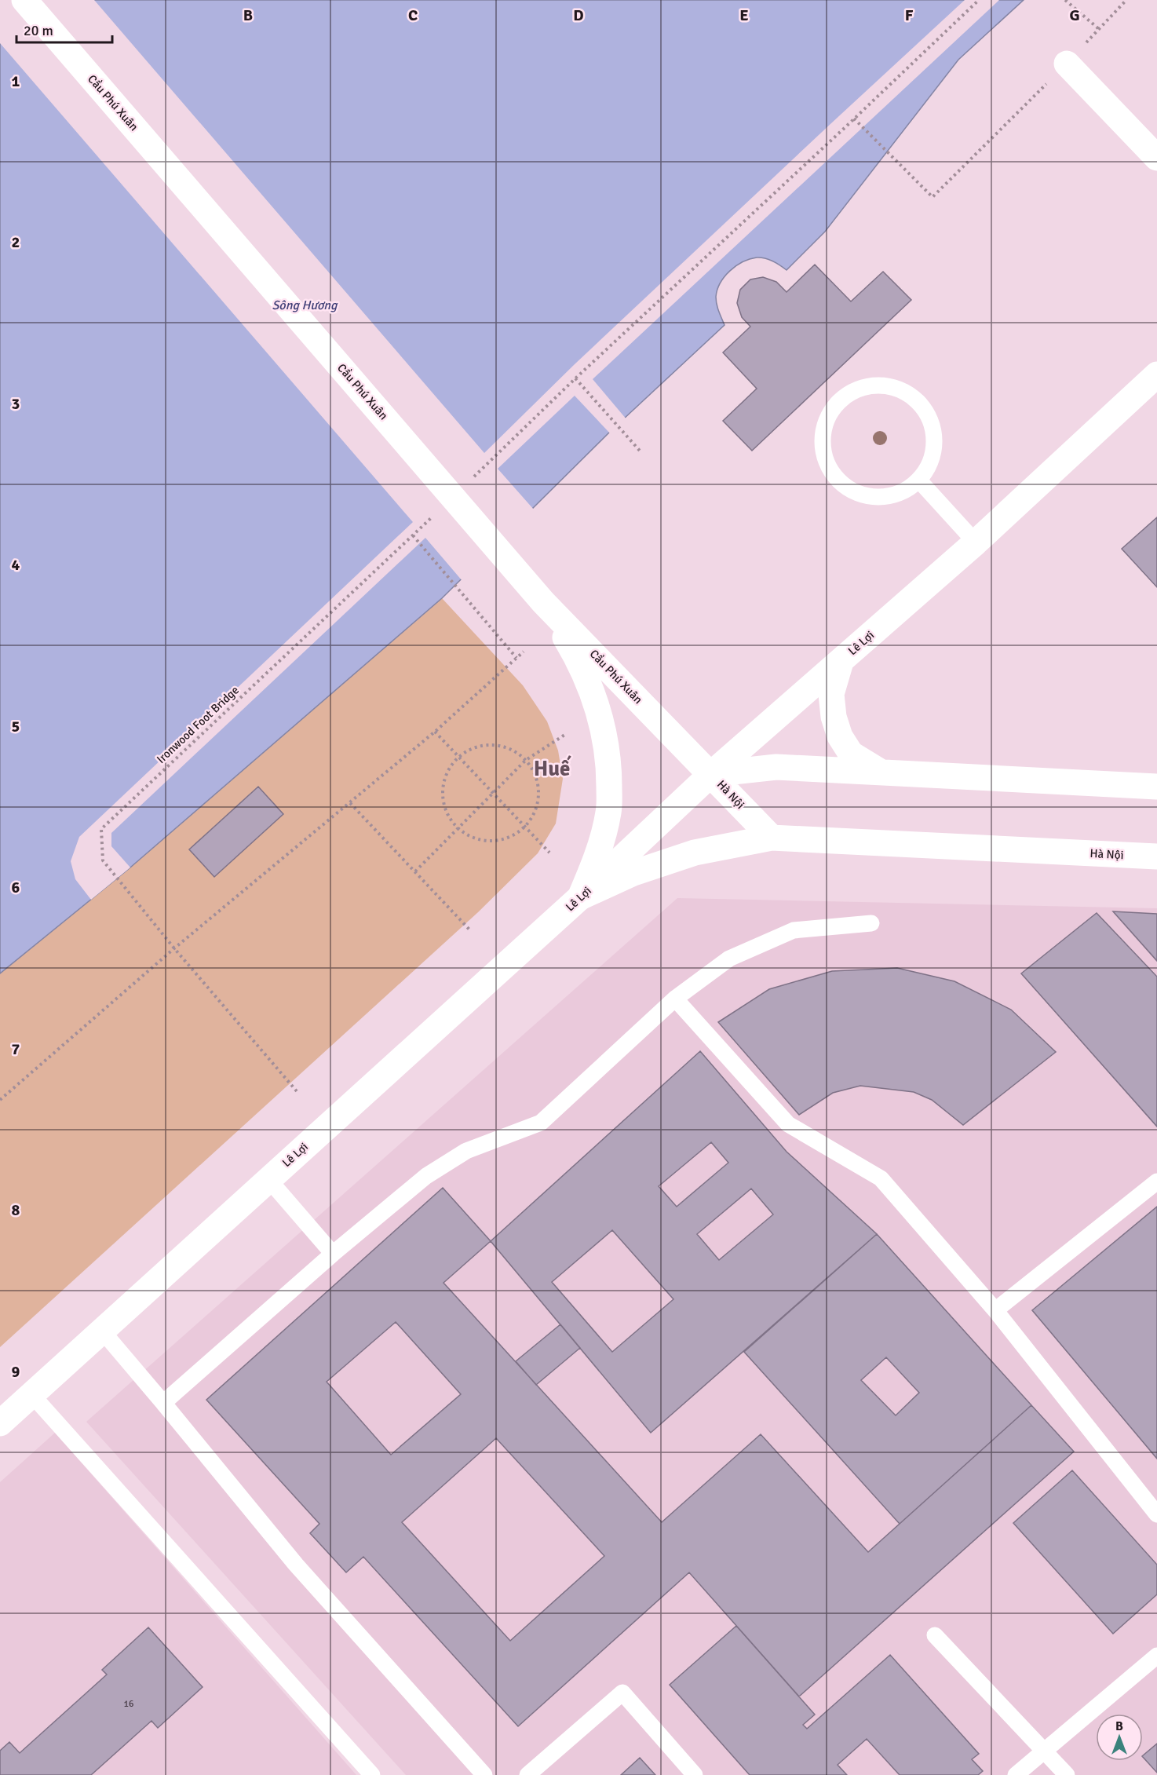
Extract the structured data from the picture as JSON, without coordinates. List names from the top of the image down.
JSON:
{
  "streets": {
    "main road": ["Cầu Phú Xuân", "Lê Lợi", "Hà Nội"],
    "path": ["Ironwood Foot Bridge"]
  },
  "crossings": [
    ["Cầu Phú Xuân", "Lê Lợi"],
    ["Cầu Phú Xuân", "Hà Nội"],
    ["Lê Lợi", "Hà Nội"]
  ],
  "districts": ["Huế"],
  "water": ["Sông Hương"],
  "house_numbers": ["16"],
  "scale_bar": "20 m",
  "north": "top",
  "grid": {
    "columns": [
      "B",
      "C",
      "D",
      "E",
      "F",
      "G"
    ],
    "rows": [
      "1",
      "2",
      "3",
      "4",
      "5",
      "6",
      "7",
      "8",
      "9"
    ]
  }
}
